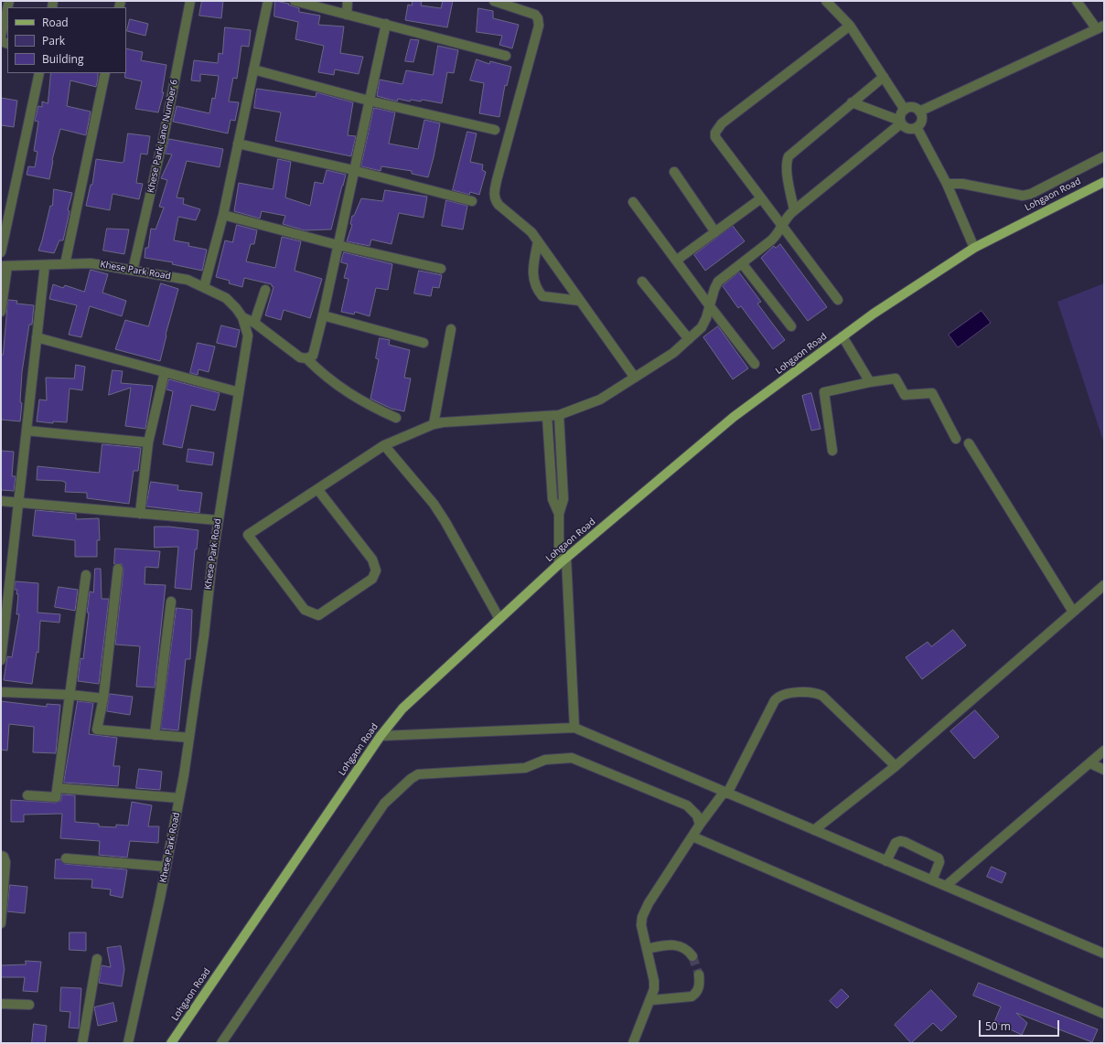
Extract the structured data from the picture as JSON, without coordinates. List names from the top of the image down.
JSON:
{
  "streets": {
    "main road": ["Lohgaon Road"],
    "street": ["Khese Park Lane Number 6", "Khese Park Road"]
  },
  "crossings": [
    ["Khese Park Lane Number 6", "Khese Park Road"]
  ],
  "legend": ["Road", "Park", "Building"],
  "scale_bar": "50 m"
}
